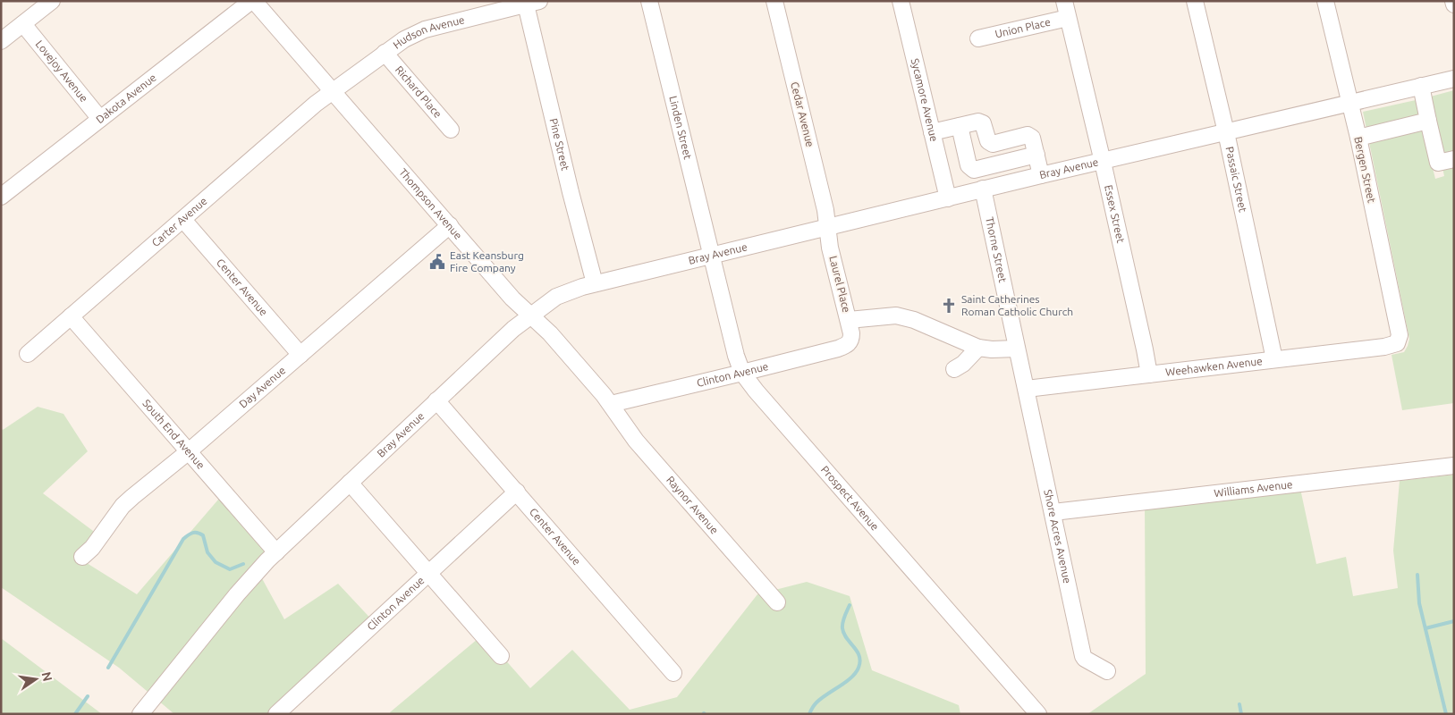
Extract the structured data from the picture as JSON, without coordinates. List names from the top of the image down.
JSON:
{
  "streets": {
    "street": [
      "Union Place",
      "Hudson Avenue",
      "Lovejoy Avenue",
      "Richard Place",
      "Dakota Avenue",
      "Sycamore Avenue",
      "Cedar Avenue",
      "Linden Street",
      "Pine Street",
      "Bray Avenue",
      "Bergen Street",
      "Passaic Street",
      "Thompson Avenue",
      "Essex Street",
      "Carter Avenue",
      "Thorne Street",
      "Laurel Place",
      "Center Avenue",
      "Weehawken Avenue",
      "Clinton Avenue",
      "Day Avenue",
      "South End Avenue",
      "Williams Avenue",
      "Prospect Avenue",
      "Raynor Avenue",
      "Shore Acres Avenue"
    ]
  },
  "crossings": [
    ["Union Place", "Essex Street"],
    ["Hudson Avenue", "Richard Place"],
    ["Hudson Avenue", "Pine Street"],
    ["Hudson Avenue", "Thompson Avenue"],
    ["Hudson Avenue", "Carter Avenue"],
    ["Lovejoy Avenue", "Dakota Avenue"],
    ["Dakota Avenue", "Thompson Avenue"],
    ["Sycamore Avenue", "Bray Avenue"],
    ["Cedar Avenue", "Bray Avenue"],
    ["Cedar Avenue", "Laurel Place"],
    ["Linden Street", "Bray Avenue"],
    ["Linden Street", "Prospect Avenue"],
    ["Pine Street", "Bray Avenue"],
    ["Bray Avenue", "Bergen Street"],
    ["Bray Avenue", "Passaic Street"],
    ["Bray Avenue", "Thompson Avenue"],
    ["Bray Avenue", "Essex Street"],
    ["Bray Avenue", "Thorne Street"],
    ["Bray Avenue", "Laurel Place"],
    ["Bray Avenue", "Center Avenue"],
    ["Bray Avenue", "South End Avenue"],
    ["Bray Avenue", "Prospect Avenue"],
    ["Bergen Street", "Weehawken Avenue"],
    ["Passaic Street", "Weehawken Avenue"],
    ["Thompson Avenue", "Carter Avenue"],
    ["Thompson Avenue", "Clinton Avenue"],
    ["Thompson Avenue", "Day Avenue"],
    ["Thompson Avenue", "Raynor Avenue"],
    ["Essex Street", "Weehawken Avenue"],
    ["Carter Avenue", "Center Avenue"],
    ["Carter Avenue", "South End Avenue"],
    ["Thorne Street", "Weehawken Avenue"],
    ["Thorne Street", "Shore Acres Avenue"],
    ["Laurel Place", "Clinton Avenue"],
    ["Center Avenue", "Clinton Avenue"],
    ["Center Avenue", "Day Avenue"],
    ["Weehawken Avenue", "Shore Acres Avenue"],
    ["Clinton Avenue", "Prospect Avenue"],
    ["Clinton Avenue", "Raynor Avenue"],
    ["Day Avenue", "South End Avenue"],
    ["Williams Avenue", "Shore Acres Avenue"]
  ],
  "places": {
    "public building": ["East Keansburg Fire Company"],
    "church": ["Saint Catherines Roman Catholic Church"]
  },
  "north": "right"
}
